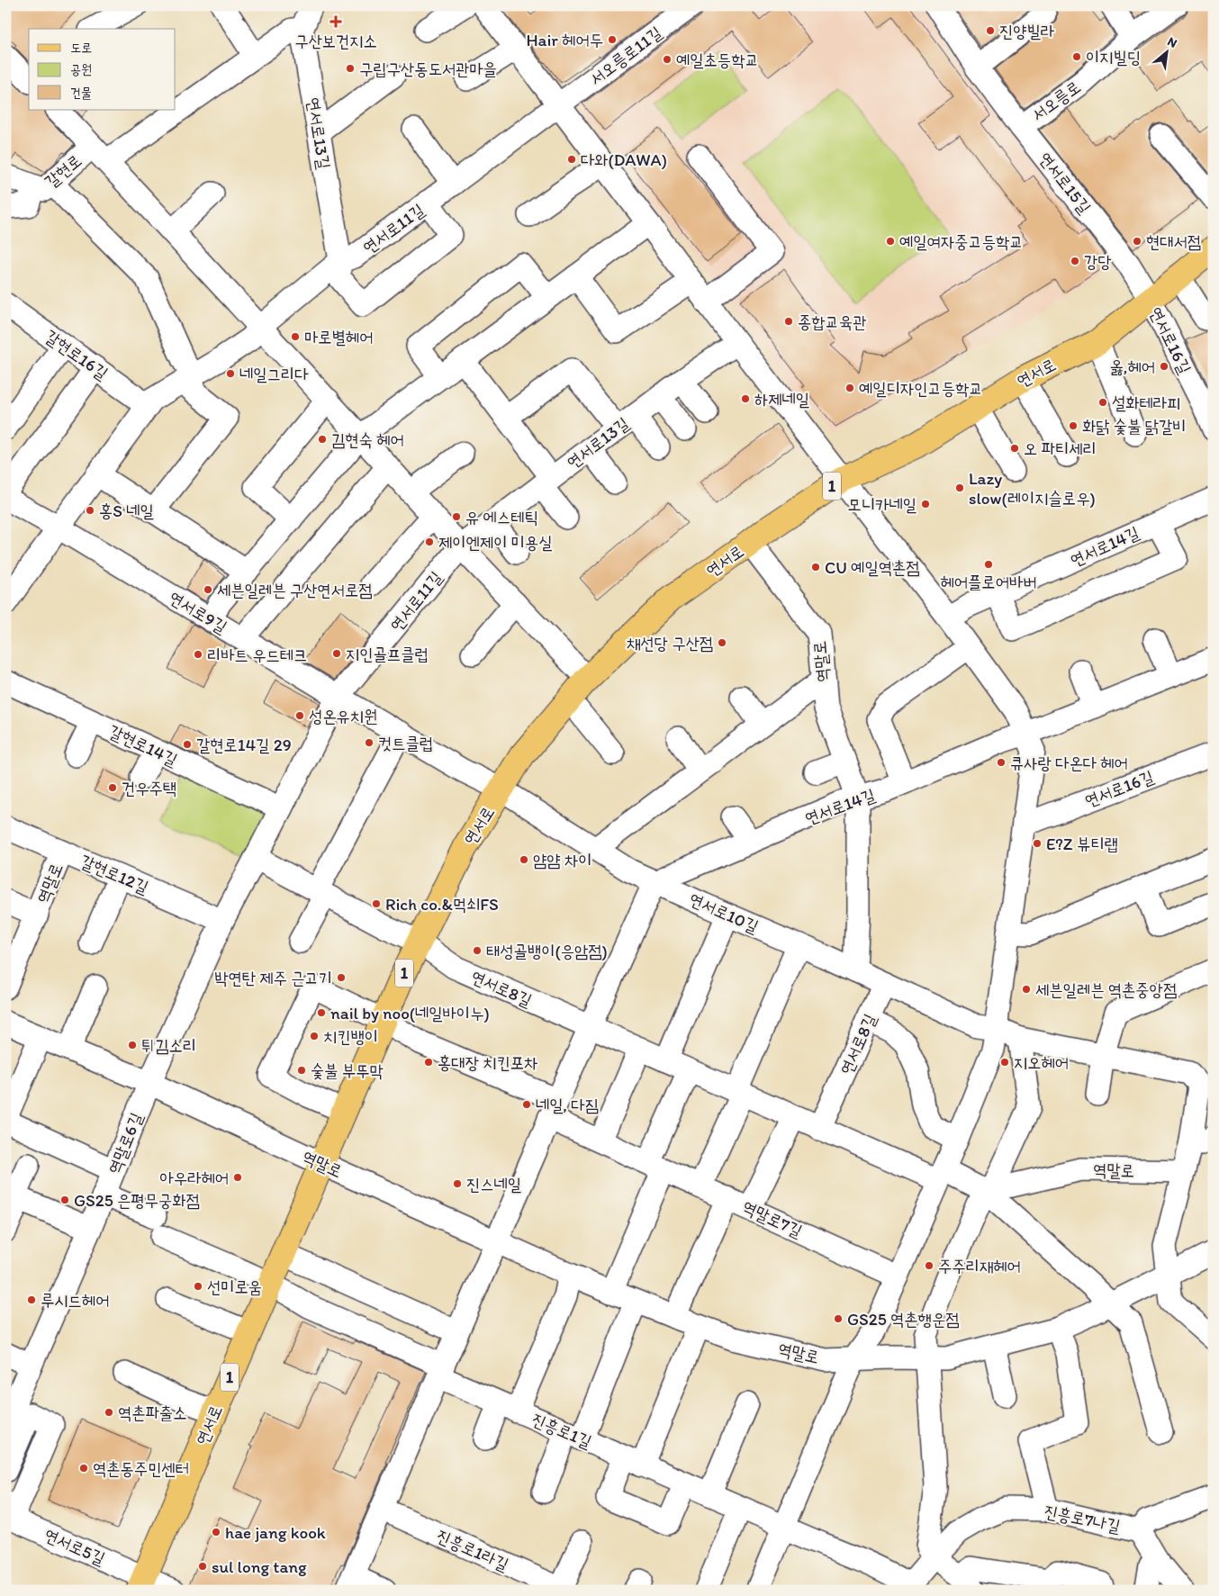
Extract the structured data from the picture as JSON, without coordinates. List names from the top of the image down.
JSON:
{
  "streets": {
    "main road": ["연서로", "1"],
    "street": [
      "서오릉로11길",
      "서오릉로",
      "연서로13길",
      "갈현로",
      "연서로15길",
      "연서로11길",
      "연서로16길",
      "갈현로16길",
      "연서로14길",
      "연서로9길",
      "역말로",
      "갈현로14길",
      "갈현로12길",
      "연서로10길",
      "연서로8길",
      "역말로6길",
      "역말로7길",
      "진흥로1길",
      "진흥로7나길",
      "연서로5길",
      "진흥로1라길"
    ]
  },
  "crossings": [
    ["서오릉로", "연서로15길"],
    ["연서로13길", "연서로11길"],
    ["연서로15길", "연서로16길"],
    ["연서로15길", "연서로"],
    ["연서로11길", "갈현로16길"],
    ["연서로11길", "연서로9길"],
    ["연서로16길", "연서로"],
    ["연서로", "연서로9길"],
    ["연서로", "역말로"],
    ["연서로", "연서로10길"],
    ["연서로", "연서로8길"],
    ["연서로", "연서로5길"],
    ["연서로14길", "역말로"],
    ["연서로14길", "연서로10길"],
    ["연서로9길", "연서로10길"],
    ["역말로", "갈현로12길"],
    ["역말로", "연서로8길"],
    ["역말로", "역말로6길"],
    ["연서로10길", "연서로8길"],
    ["진흥로1길", "진흥로7나길"]
  ],
  "places": {
    "health": ["구산보건지소"],
    "other": [
      "진양빌라",
      "Hair 헤어두",
      "이지빌딩",
      "예일초등학교",
      "구립구산동도서관마을",
      "다와(DAWA)",
      "예일여자중고등학교",
      "현대서점",
      "강당",
      "종합교육관",
      "마로별헤어",
      "옳,헤어",
      "네일그리다",
      "예일디자인고등학교",
      "하제네일",
      "설화테라피",
      "화닭 숯불 닭갈비",
      "김현숙 헤어",
      "오 파티세리",
      "Lazy slow(레이지슬로우)",
      "모니카네일",
      "홍S 네일",
      "유 에스테틱",
      "제이엔제이 미용실",
      "헤어플로어바버",
      "CU 예일역촌점",
      "세븐일레븐 구산연서로점",
      "채선당 구산점",
      "지인골프클럽",
      "리바트 우드테크",
      "성온유치원",
      "컷트클럽",
      "갈현로14길 29",
      "큐사랑 다온다 헤어",
      "건우주택",
      "E?Z 뷰티랩",
      "얌얌 차이",
      "Rich co.&먹쇠FS",
      "태성골뱅이(응암점)",
      "박연탄 제주 근고기",
      "세븐일레븐 역촌중앙점",
      "nail by noo(네일바이누)",
      "치킨뱅이",
      "튀김소리",
      "홍대장 치킨포차",
      "지오헤어",
      "숯불 부뚜막",
      "네일, 다짐",
      "아우라헤어",
      "진스네일",
      "GS25 은평무궁화점",
      "주주리재헤어",
      "선미로움",
      "루시드헤어",
      "GS25 역촌행운점",
      "역촌파출소",
      "역촌동주민센터",
      "hae jang kook",
      "sul long tang"
    ]
  },
  "legend": ["도로", "공원", "건물"],
  "north": "top right"
}
